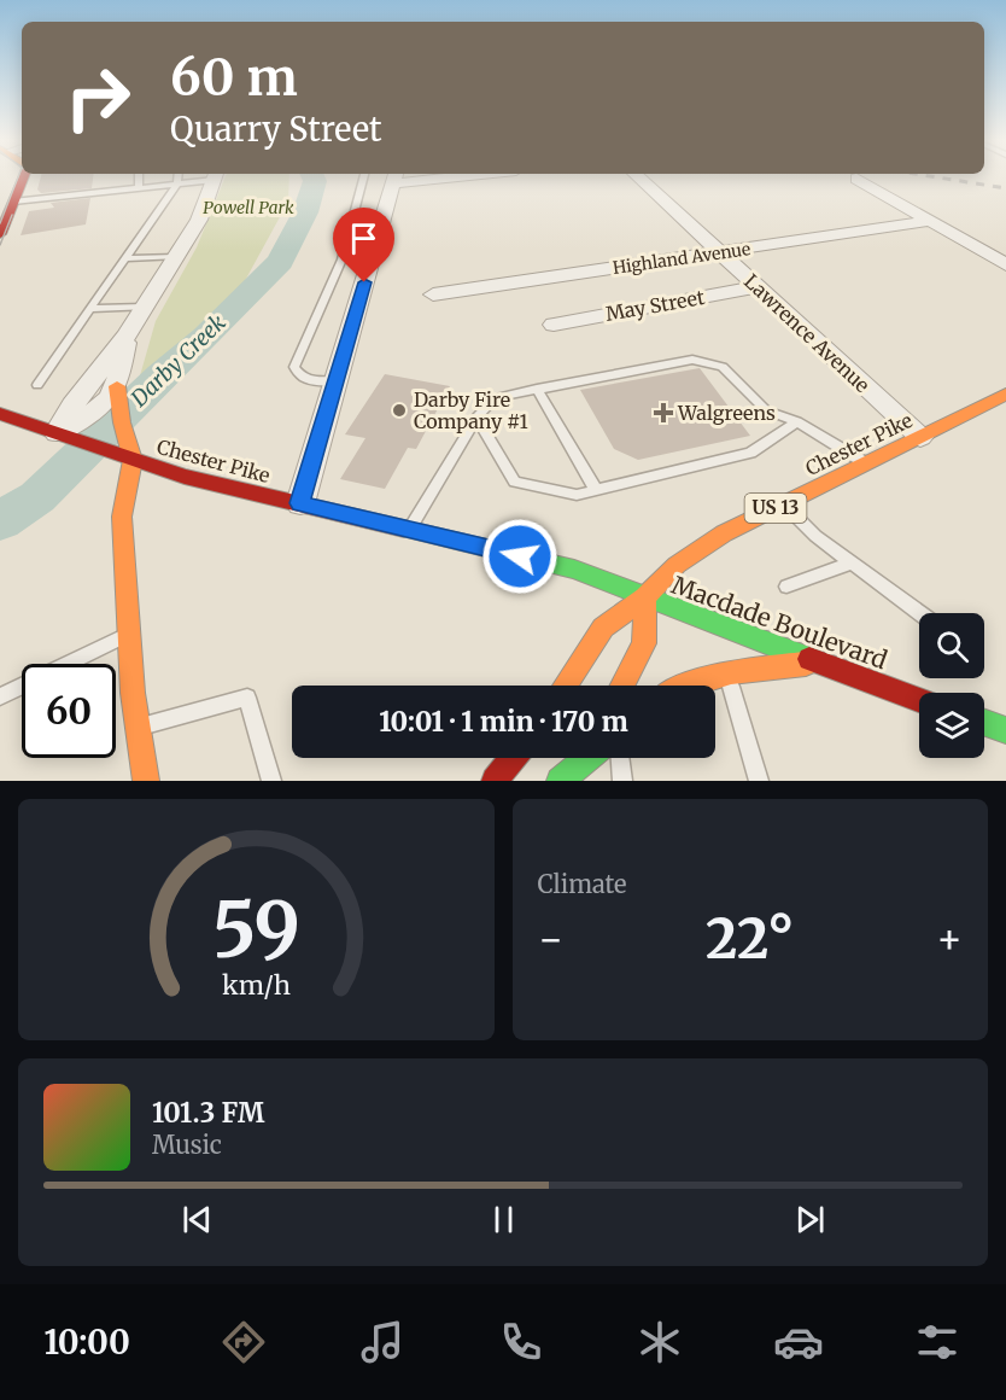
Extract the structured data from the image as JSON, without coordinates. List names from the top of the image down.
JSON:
{
  "streets": {
    "main road": ["Chester Pike", "US 13", "Macdade Boulevard"],
    "street": ["Highland Avenue", "May Street", "Lawrence Avenue"]
  },
  "crossings": [
    ["Highland Avenue", "Lawrence Avenue"],
    ["May Street", "Lawrence Avenue"],
    ["Lawrence Avenue", "Chester Pike"],
    ["Chester Pike", "US 13"],
    ["Chester Pike", "Macdade Boulevard"],
    ["US 13", "Macdade Boulevard"]
  ],
  "water": ["Darby Creek"],
  "parks": ["Powell Park"],
  "places": {
    "other": ["Darby Fire Company #1"],
    "health": ["Walgreens"]
  },
  "page": {
    "turn": ["60 m", "Quarry Street"],
    "limit": "60",
    "trip": "10:01 · 1 min · 170 m",
    "tile": "Climate",
    "heat": ["−", "22°", "+"],
    "song": ["101.3 FM", "Music"],
    "tabs": "10:00",
    "gauge": ["59", "km/h"]
  }
}
